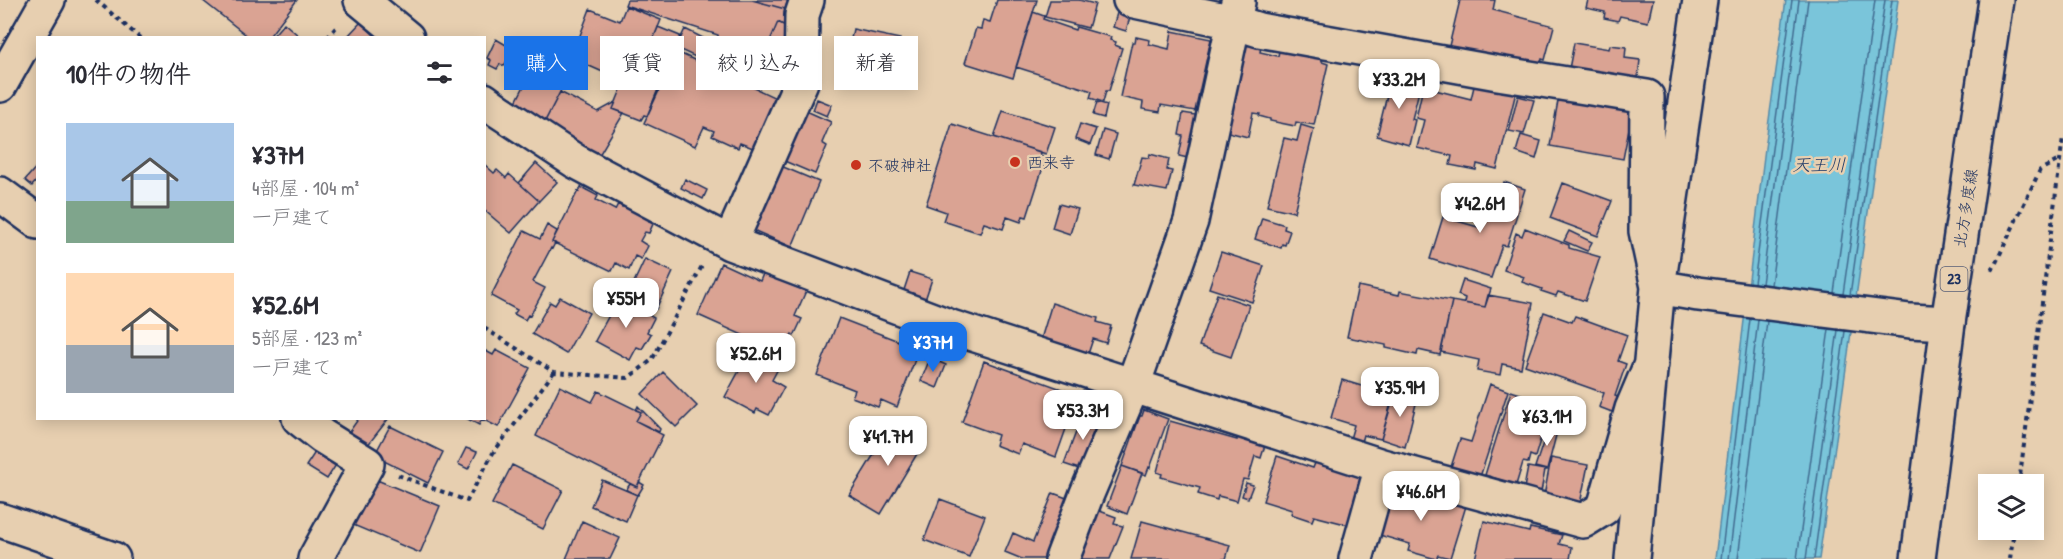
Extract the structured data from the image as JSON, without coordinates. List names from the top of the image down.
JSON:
{
  "streets": {
    "street": ["北方多度線", "23"]
  },
  "water": ["天王川"],
  "places": ["西来寺", "不破神社"],
  "page": {
    "chip": [
      "購入",
      "賃貸",
      "絞り込み",
      "新着"
    ],
    "heading": "10件の物件",
    "price": [
      "¥33.2M",
      "¥42.6M",
      "¥55M",
      "¥37M",
      "¥52.6M",
      "¥35.9M",
      "¥53.3M",
      "¥63.1M",
      "¥41.7M",
      "¥46.6M"
    ],
    "list": [
      {
        "name": "¥37M",
        "note": "4部屋 · 104 m² · 一戸建て"
      },
      {
        "name": "¥52.6M",
        "note": "5部屋 · 123 m² · 一戸建て"
      }
    ]
  }
}
